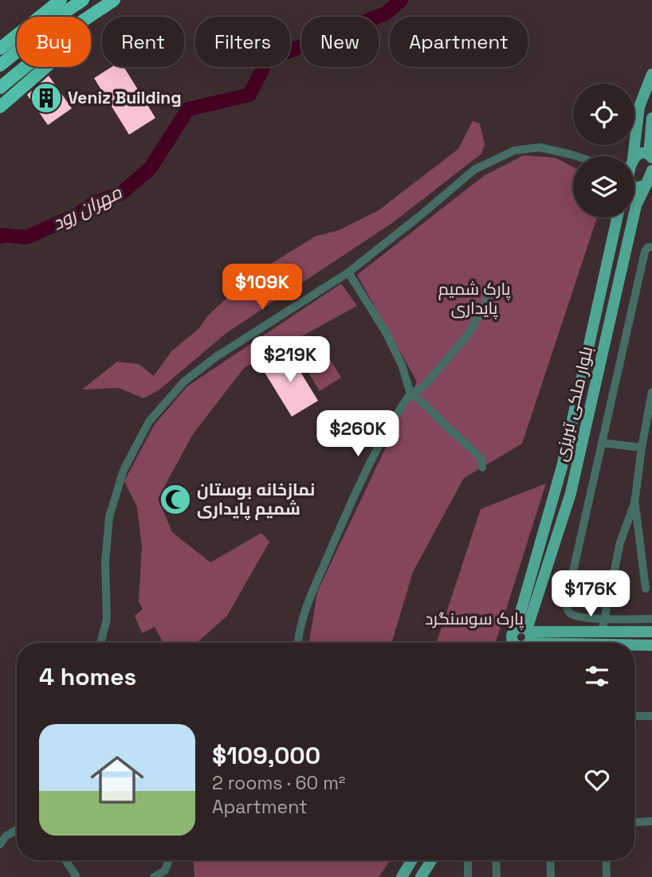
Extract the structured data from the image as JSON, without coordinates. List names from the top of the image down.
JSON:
{
  "streets": {
    "main road": ["بلوار ملکى تبریزى"]
  },
  "water": ["مهران رود"],
  "parks": ["پارک شمیم پایداری", "پارک سوسنگرد"],
  "places": {
    "building": ["Veniz Building"],
    "mosque": ["نمازخانه بوستان شمیم پایداری"]
  },
  "page": {
    "chip": [
      "Buy",
      "Rent",
      "Filters",
      "New",
      "Apartment"
    ],
    "price": [
      "$109K",
      "$219K",
      "$260K",
      "$176K"
    ],
    "heading": "4 homes",
    "list": [
      {
        "name": "$109,000",
        "note": "2 rooms · 60 m² · Apartment"
      }
    ]
  }
}
